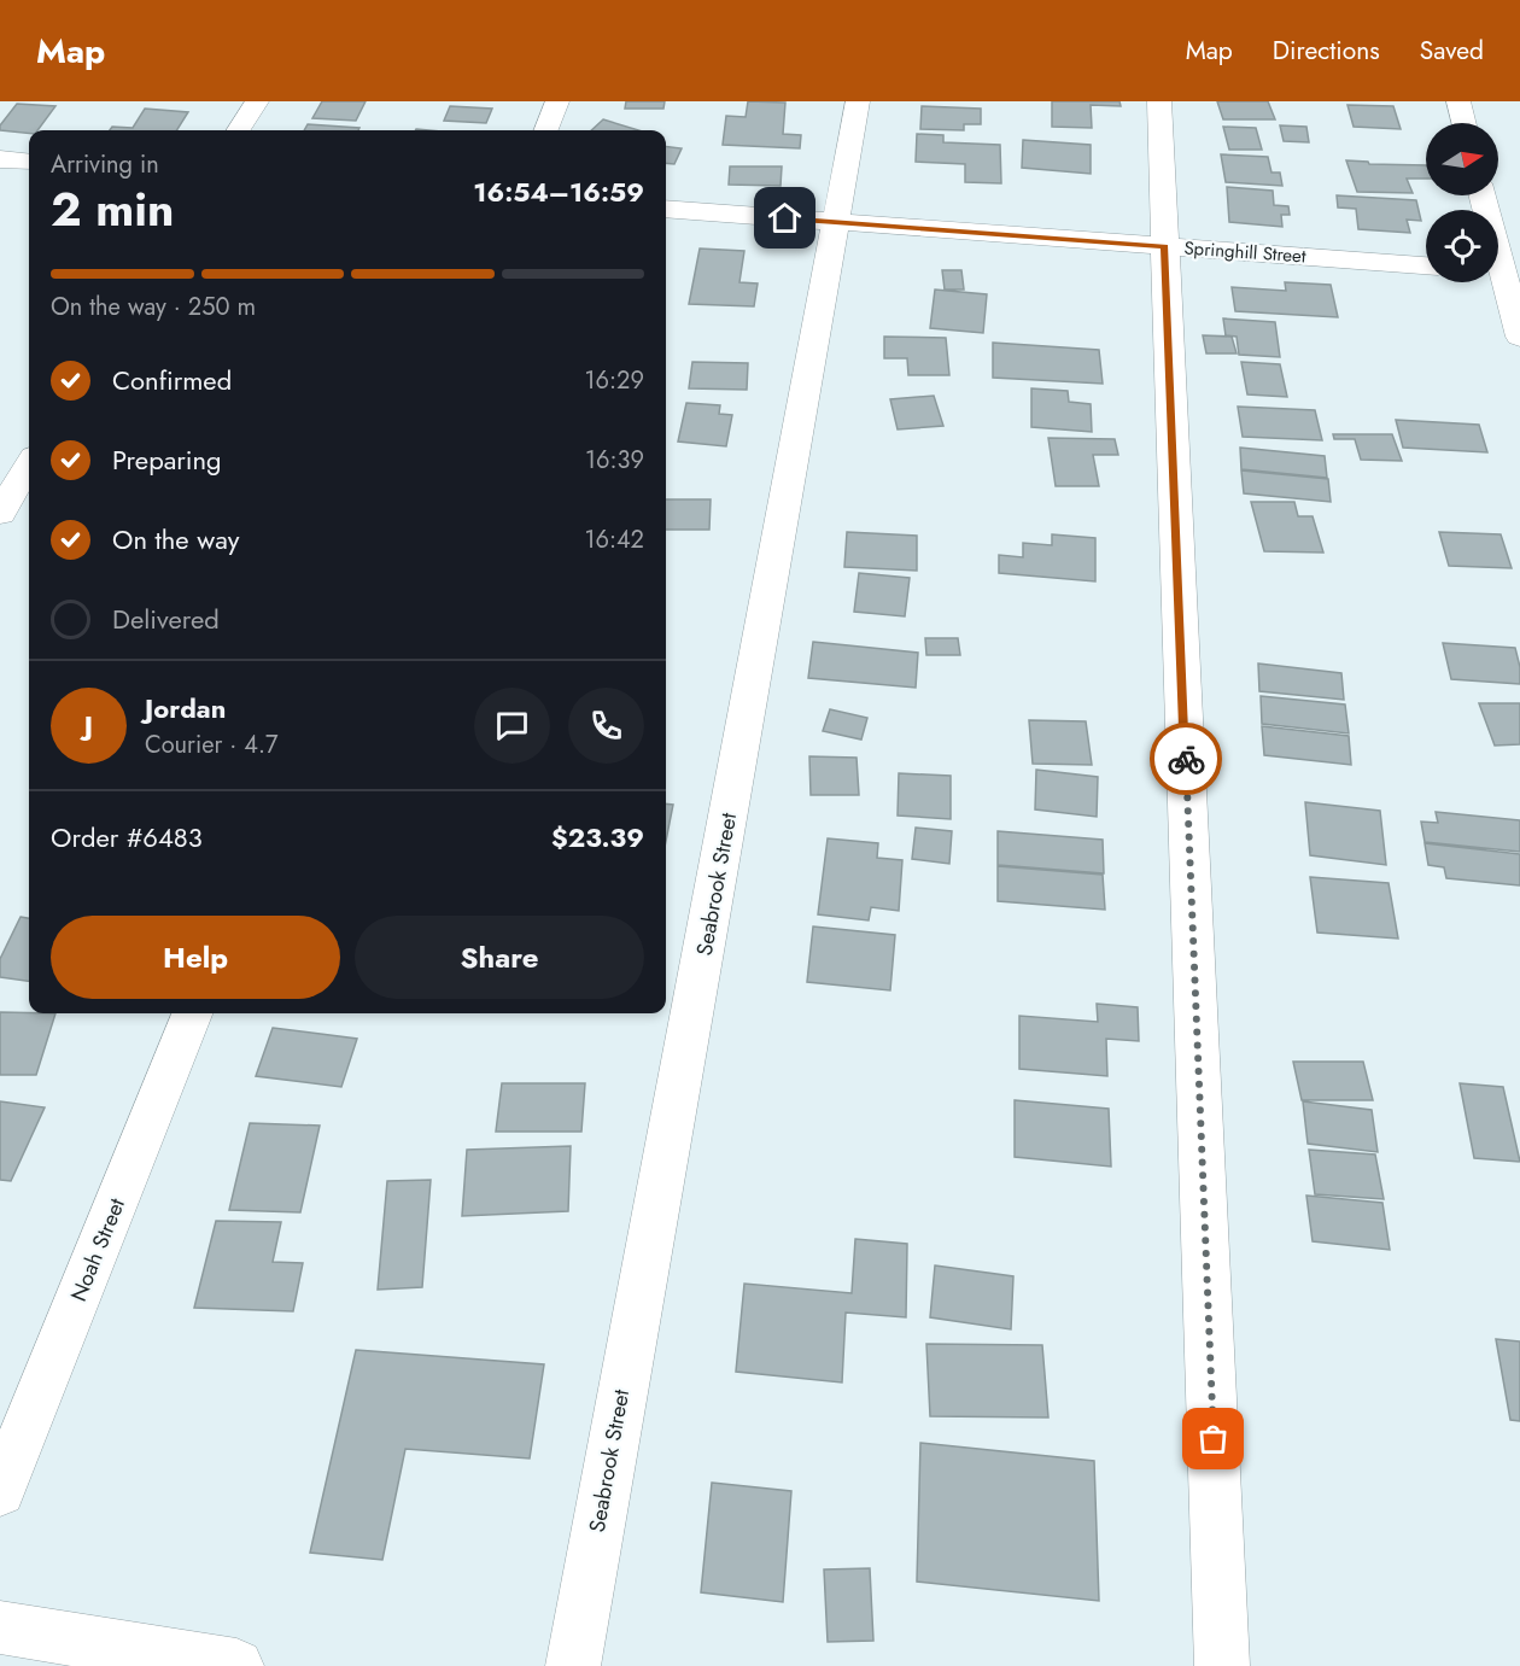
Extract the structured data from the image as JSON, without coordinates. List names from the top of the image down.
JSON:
{
  "streets": {
    "street": ["Springhill Street", "Seabrook Street", "Noah Street"]
  },
  "crossings": [
    ["Springhill Street", "Seabrook Street"]
  ],
  "north": "right",
  "page": {
    "header": "Map",
    "nav": ["Map", "Directions", "Saved"],
    "heading": ["2 min", "Arriving in", "16:54–16:59"],
    "panel": [
      "Jordan",
      "Courier · 4.7",
      "Order #6483",
      "$23.39"
    ],
    "bar": "On the way · 250 m",
    "list": [
      ["Confirmed", "16:29"],
      ["Preparing", "16:39"],
      ["On the way", "16:42"],
      "Delivered"
    ],
    "round": "J",
    "buttons": ["Help", "Share"]
  }
}
